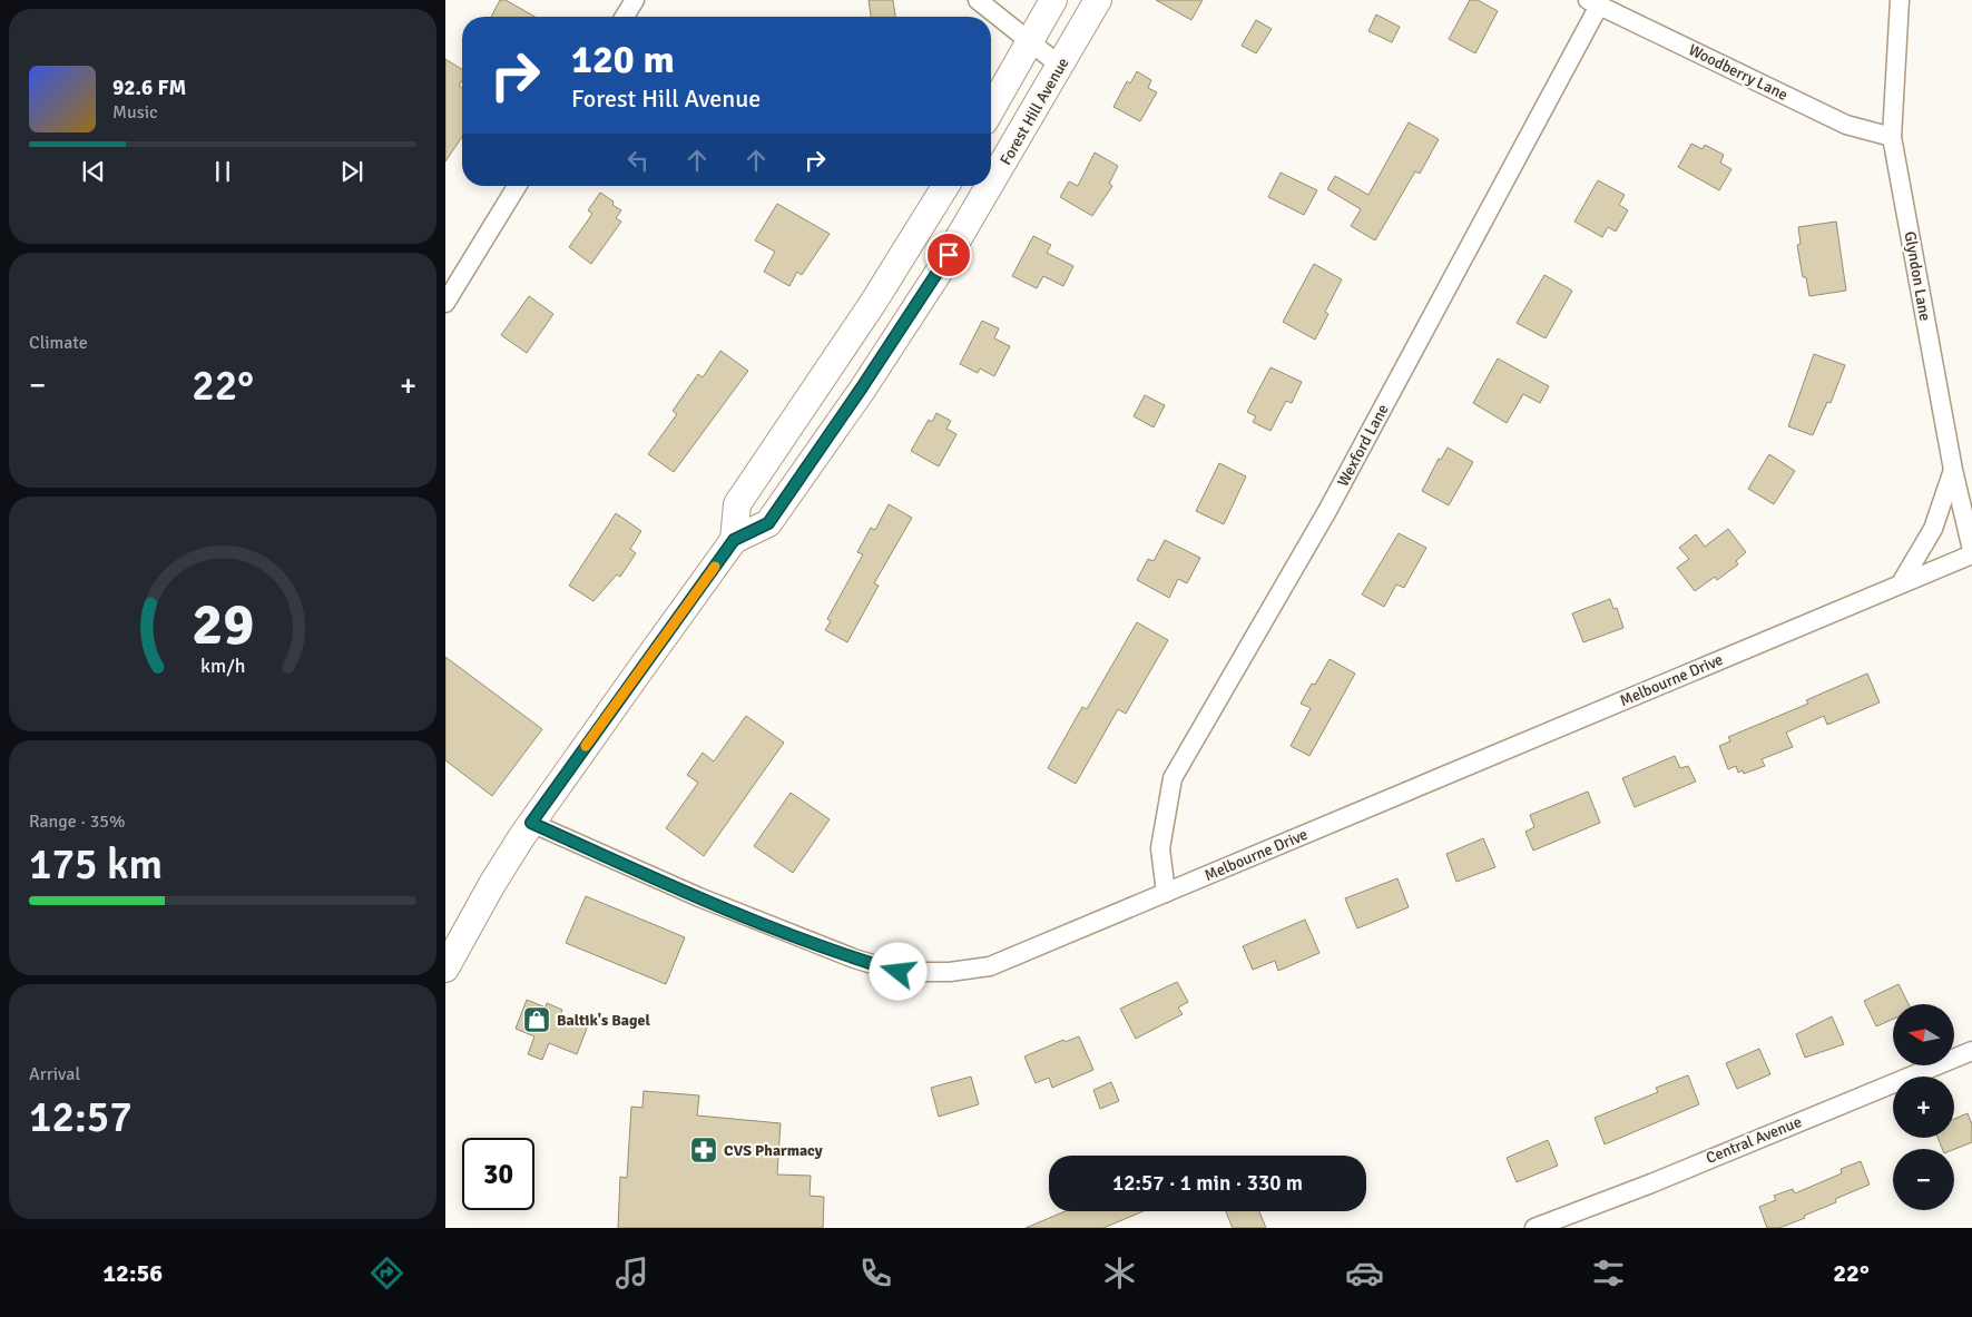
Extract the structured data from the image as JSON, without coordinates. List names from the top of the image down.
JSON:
{
  "streets": {
    "main road": ["Forest Hill Avenue"],
    "street": [
      "Woodberry Lane",
      "Glyndon Lane",
      "Wexford Lane",
      "Melbourne Drive",
      "Central Avenue"
    ]
  },
  "crossings": [
    ["Woodberry Lane", "Glyndon Lane"],
    ["Woodberry Lane", "Wexford Lane"],
    ["Forest Hill Avenue", "Melbourne Drive"],
    ["Glyndon Lane", "Melbourne Drive"],
    ["Wexford Lane", "Melbourne Drive"]
  ],
  "places": {
    "shop": ["Baltik's Bagel"],
    "pharmacy": ["CVS Pharmacy"]
  },
  "north": "left",
  "page": {
    "turn": ["120 m", "Forest Hill Avenue"],
    "song": ["92.6 FM", "Music"],
    "tile": [
      "Climate",
      ["Range · 35%", "175 km"],
      ["Arrival", "12:57"]
    ],
    "heat": ["−", "22°", "+"],
    "map_buttons": ["+", "−"],
    "limit": "30",
    "trip": "12:57 · 1 min · 330 m",
    "tabs": ["12:56", "22°"],
    "gauge": ["29", "km/h"]
  }
}
